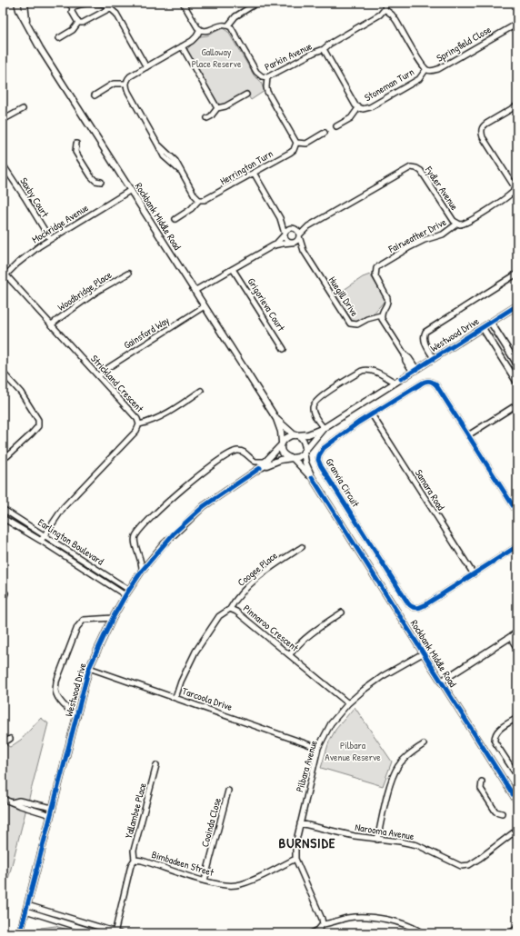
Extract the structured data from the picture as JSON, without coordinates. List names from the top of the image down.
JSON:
{
  "streets": {
    "street": [
      "Springfield Close",
      "Parkin Avenue",
      "Stoneman Turn",
      "Herrington Turn",
      "Fydler Avenue",
      "Saxby Court",
      "Rockbank Middle Road",
      "Mockridge Avenue",
      "Fairweather Drive",
      "Woodbridge Place",
      "Huegill Drive",
      "Grigorieva Court",
      "Gainsford Way",
      "Westwood Drive",
      "Strickland Crescent",
      "Granvia Circuit",
      "Samara Road",
      "Earlington Boulevard",
      "Coogee Place",
      "Pinnaroo Crescent",
      "Tarcoola Drive",
      "Pilbara Avenue",
      "Yallambee Place",
      "Cooinda Close",
      "Narooma Avenue",
      "Bimbadeen Street"
    ]
  },
  "crossings": [
    ["Springfield Close", "Stoneman Turn"],
    ["Parkin Avenue", "Stoneman Turn"],
    ["Fydler Avenue", "Fairweather Drive"],
    ["Fydler Avenue", "Huegill Drive"],
    ["Saxby Court", "Mockridge Avenue"],
    ["Rockbank Middle Road", "Mockridge Avenue"],
    ["Rockbank Middle Road", "Gainsford Way"],
    ["Rockbank Middle Road", "Westwood Drive"],
    ["Rockbank Middle Road", "Pilbara Avenue"],
    ["Mockridge Avenue", "Strickland Crescent"],
    ["Fairweather Drive", "Huegill Drive"],
    ["Woodbridge Place", "Strickland Crescent"],
    ["Gainsford Way", "Strickland Crescent"],
    ["Westwood Drive", "Earlington Boulevard"],
    ["Westwood Drive", "Tarcoola Drive"],
    ["Strickland Crescent", "Earlington Boulevard"],
    ["Granvia Circuit", "Samara Road"],
    ["Coogee Place", "Pinnaroo Crescent"],
    ["Pinnaroo Crescent", "Tarcoola Drive"],
    ["Pinnaroo Crescent", "Pilbara Avenue"],
    ["Tarcoola Drive", "Pilbara Avenue"],
    ["Pilbara Avenue", "Narooma Avenue"],
    ["Pilbara Avenue", "Bimbadeen Street"],
    ["Yallambee Place", "Bimbadeen Street"],
    ["Cooinda Close", "Bimbadeen Street"]
  ],
  "districts": ["BURNSIDE"],
  "parks": ["Galloway Place Reserve", "Pilbara Avenue Reserve"]
}
